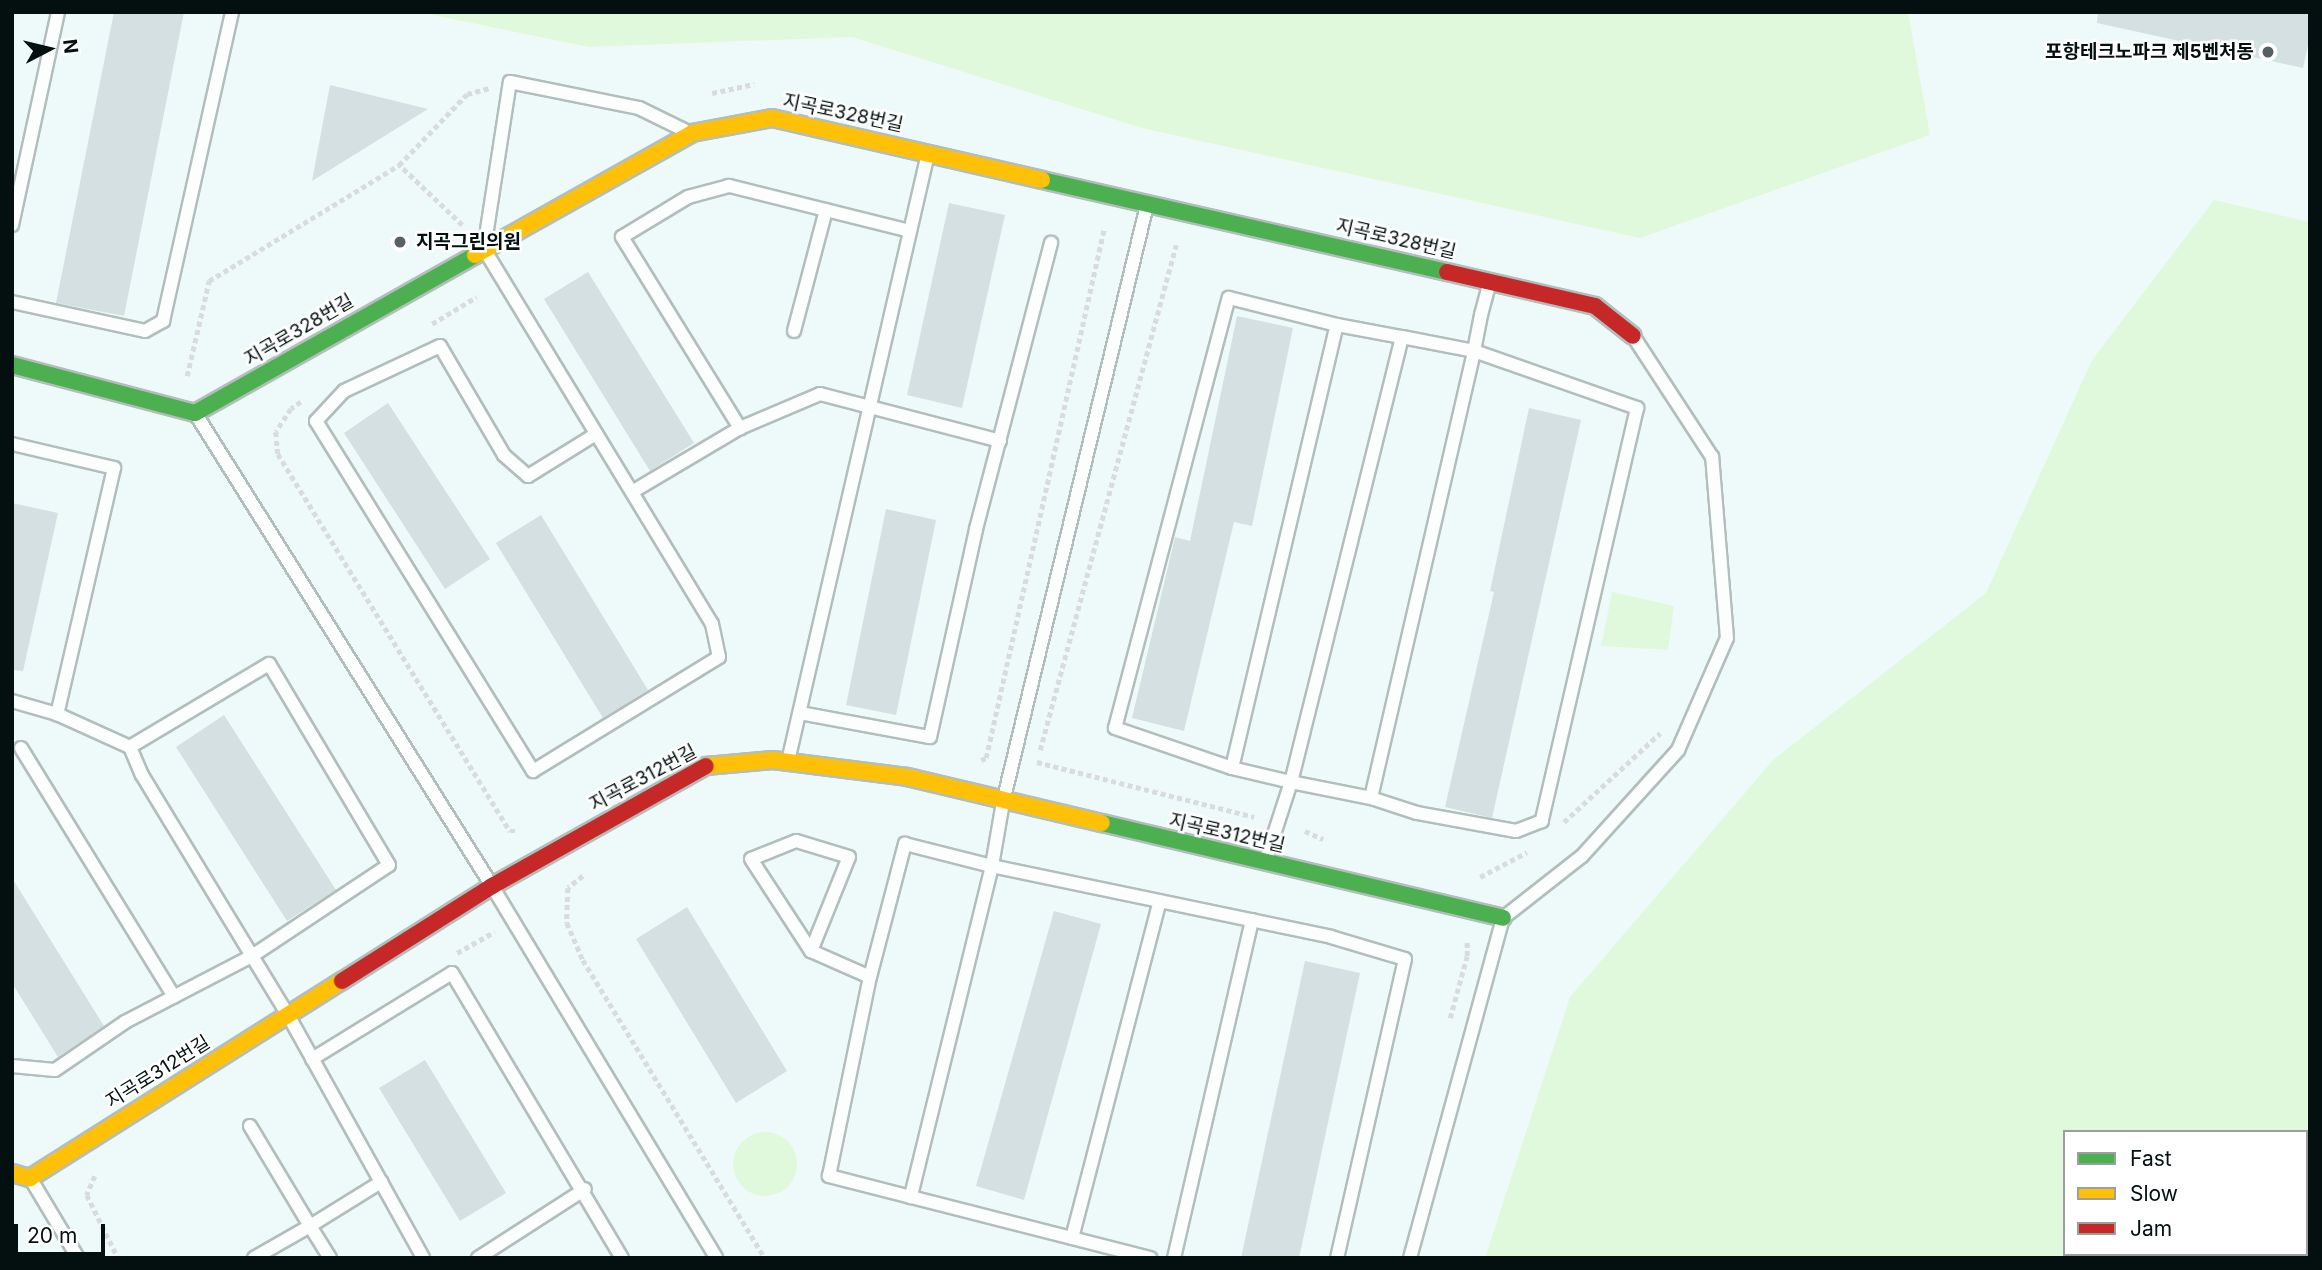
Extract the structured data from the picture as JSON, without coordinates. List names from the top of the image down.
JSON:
{
  "streets": {
    "street": ["지곡로328번길", "지곡로312번길"]
  },
  "places": ["포항테크노파크 제5벤처동", "지곡그린의원"],
  "legend": ["Fast", "Slow", "Jam"],
  "scale_bar": "20 m",
  "north": "right"
}
